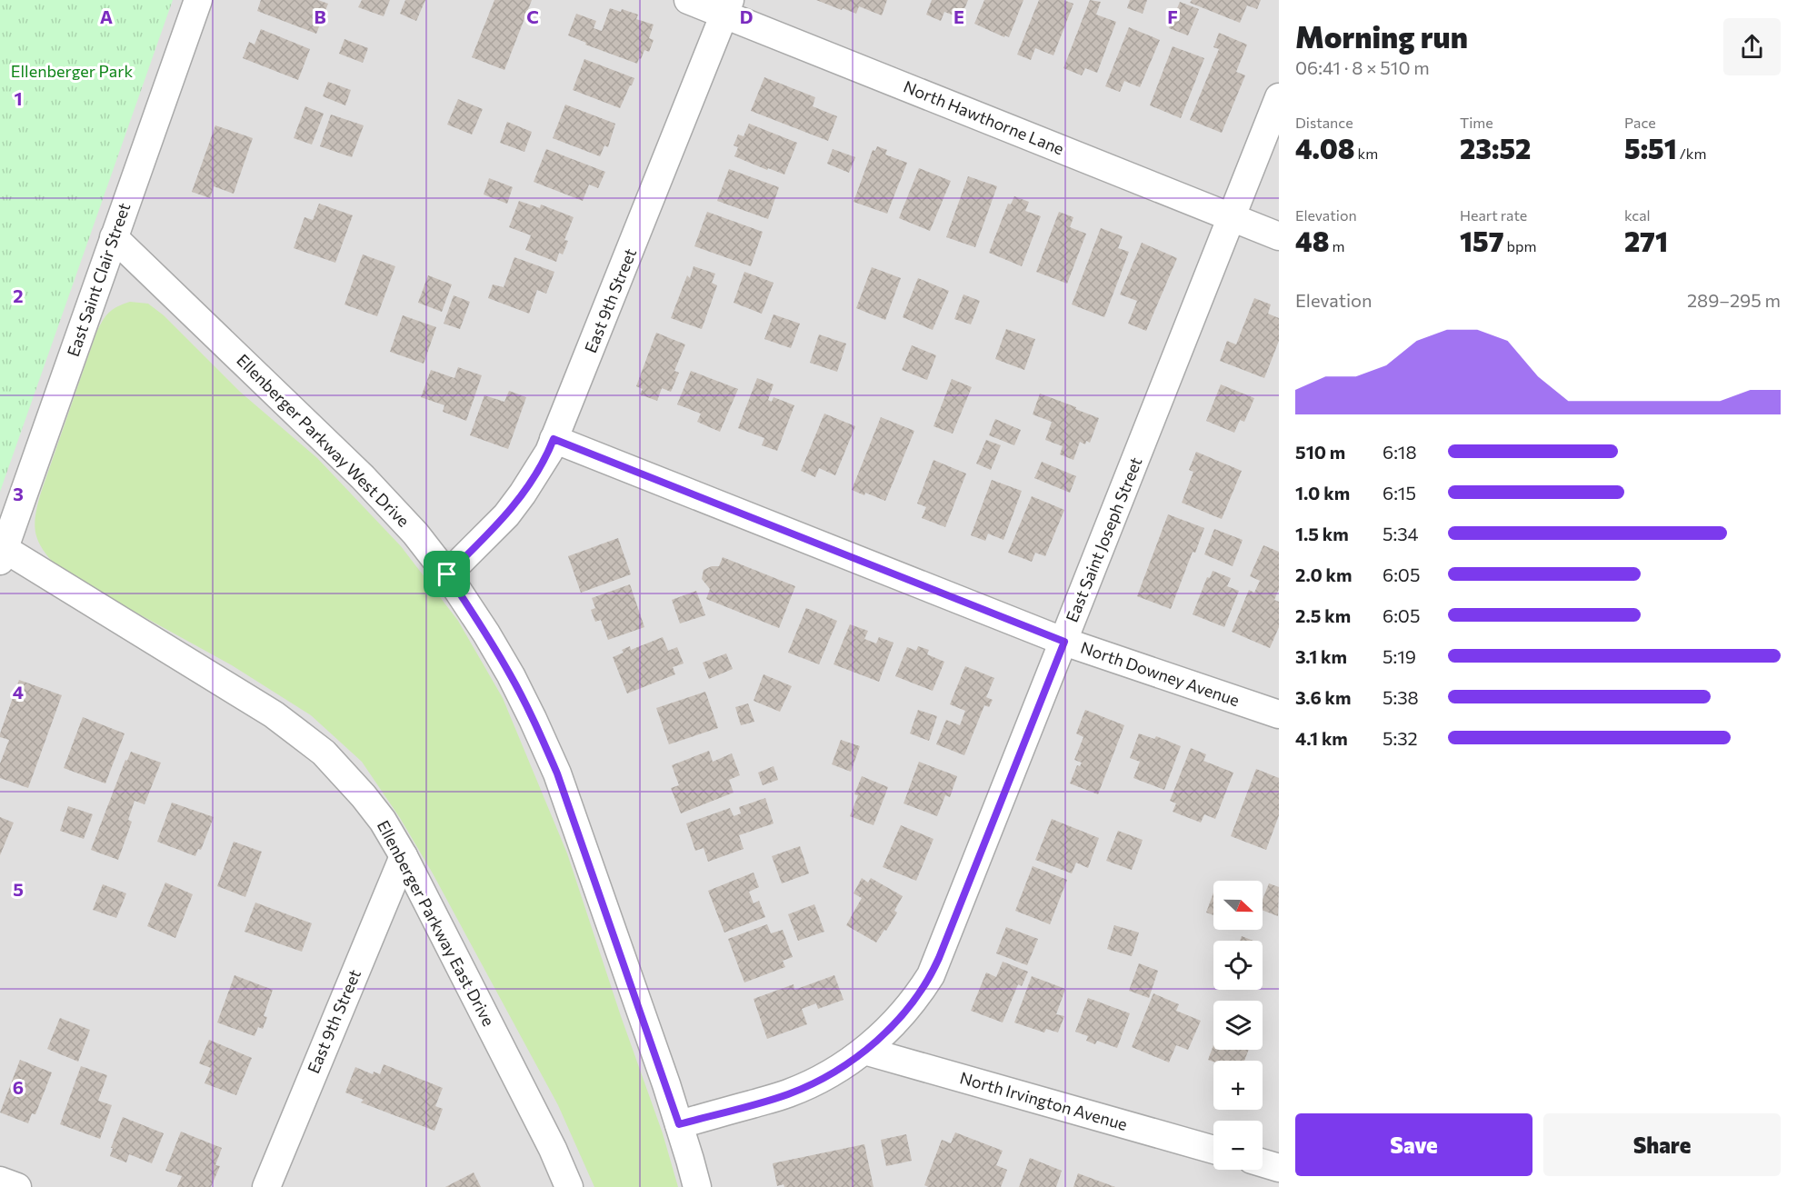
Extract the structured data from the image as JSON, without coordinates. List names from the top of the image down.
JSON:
{
  "streets": {
    "street": [
      "North Hawthorne Lane",
      "East Saint Clair Street",
      "East 9th Street",
      "Ellenberger Parkway West Drive",
      "East Saint Joseph Street",
      "North Downey Avenue",
      "Ellenberger Parkway East Drive",
      "North Irvington Avenue"
    ]
  },
  "crossings": [
    ["North Hawthorne Lane", "East 9th Street"],
    ["North Hawthorne Lane", "East Saint Joseph Street"],
    ["East Saint Clair Street", "Ellenberger Parkway West Drive"],
    ["East Saint Clair Street", "Ellenberger Parkway East Drive"],
    ["East 9th Street", "Ellenberger Parkway West Drive"],
    ["East 9th Street", "North Downey Avenue"],
    ["East 9th Street", "Ellenberger Parkway East Drive"],
    ["Ellenberger Parkway West Drive", "East Saint Joseph Street"],
    ["East Saint Joseph Street", "North Downey Avenue"],
    ["East Saint Joseph Street", "North Irvington Avenue"]
  ],
  "parks": ["Ellenberger Park"],
  "north": "right",
  "page": {
    "heading": ["Morning run", "06:41 · 8 × 510 m"],
    "stats": [
      ["Distance", "4.08 km"],
      ["Time", "23:52"],
      ["Pace", "5:51 /km"],
      ["Elevation", "48 m"],
      ["Heart rate", "157 bpm"],
      ["kcal", "271"]
    ],
    "chart": ["Elevation", "289–295 m"],
    "list": [
      {
        "name": "510 m",
        "note": "6:18"
      },
      {
        "name": "1.0 km",
        "note": "6:15"
      },
      {
        "name": "1.5 km",
        "note": "5:34"
      },
      {
        "name": "2.0 km",
        "note": "6:05"
      },
      {
        "name": "2.5 km",
        "note": "6:05"
      },
      {
        "name": "3.1 km",
        "note": "5:19"
      },
      {
        "name": "3.6 km",
        "note": "5:38"
      },
      {
        "name": "4.1 km",
        "note": "5:32"
      }
    ],
    "map_buttons": ["+", "−"],
    "buttons": ["Save", "Share"]
  },
  "grid": {
    "columns": [
      "A",
      "B",
      "C",
      "D",
      "E",
      "F"
    ],
    "rows": [
      "1",
      "2",
      "3",
      "4",
      "5",
      "6"
    ]
  }
}
